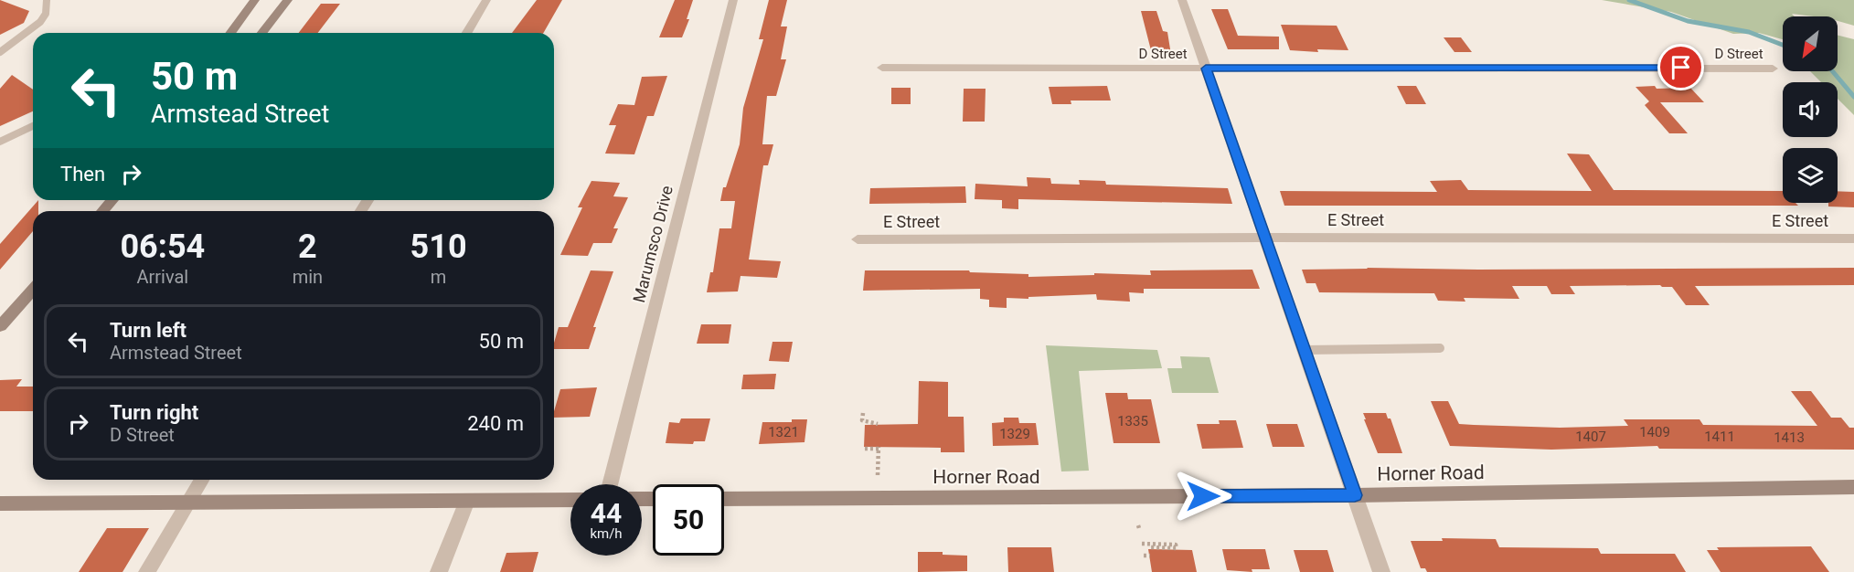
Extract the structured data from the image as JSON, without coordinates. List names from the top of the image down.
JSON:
{
  "streets": {
    "main road": ["Horner Road"],
    "street": ["D Street", "E Street", "Marumsco Drive"]
  },
  "house_numbers": [
    "1335",
    "1321",
    "1409",
    "1329",
    "1407",
    "1411",
    "1413"
  ],
  "north": "bottom left",
  "page": {
    "turn": ["50 m", "Armstead Street"],
    "then": "Then",
    "eta": [
      "06:54",
      "Arrival",
      "2",
      "min",
      "510",
      "m"
    ],
    "list": [
      {
        "name": "Turn left",
        "note": "Armstead Street",
        "value": "50 m"
      },
      {
        "name": "Turn right",
        "note": "D Street",
        "value": "240 m"
      }
    ],
    "speed": "44 km/h",
    "limit": "50"
  }
}
